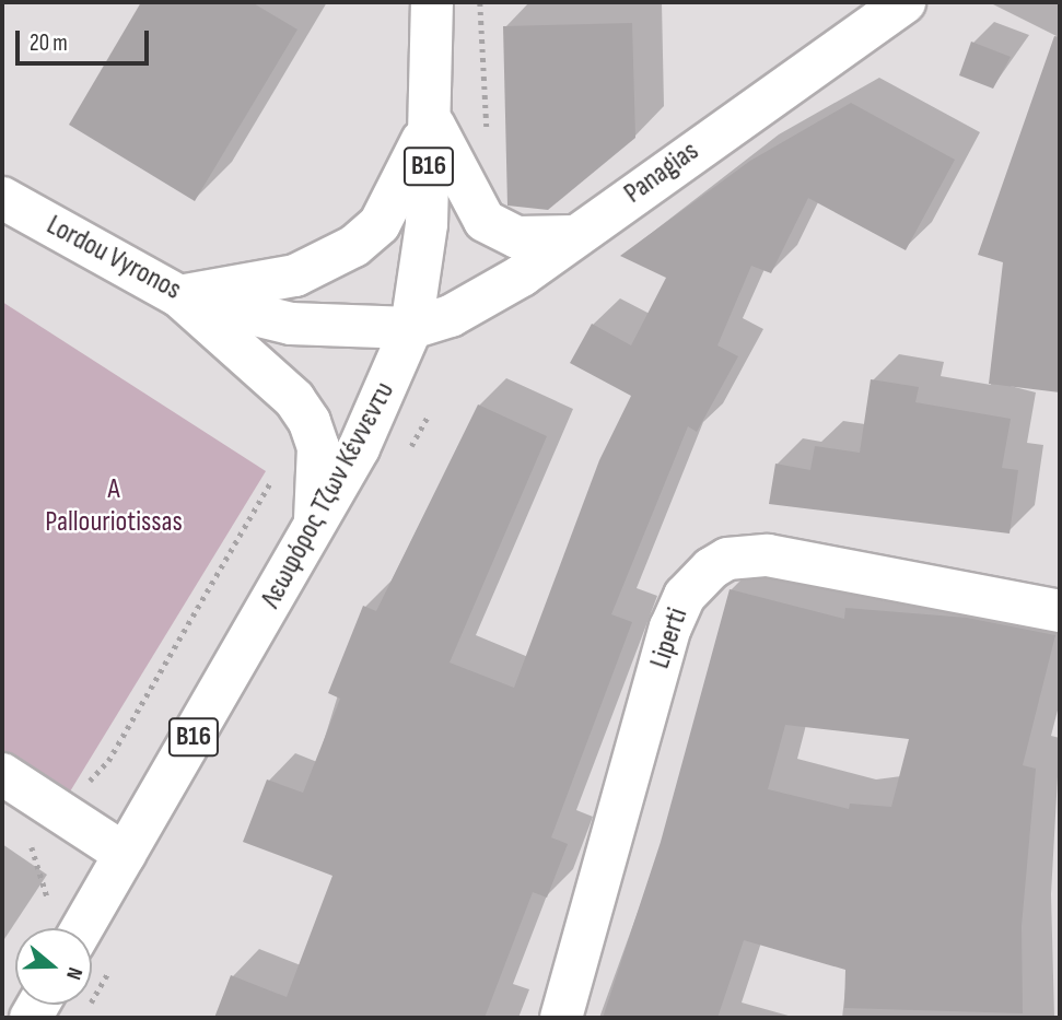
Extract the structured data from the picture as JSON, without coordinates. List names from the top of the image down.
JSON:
{
  "streets": {
    "street": [
      "B16",
      "Panagias",
      "Lordou Vyronos",
      "Λεωφόρος Τζων Κέννεντυ",
      "Liperti"
    ]
  },
  "crossings": [
    ["Panagias", "Lordou Vyronos"],
    ["Panagias", "Λεωφόρος Τζων Κέννεντυ"],
    ["Lordou Vyronos", "Λεωφόρος Τζων Κέννεντυ"]
  ],
  "parks": ["A Pallouriotissas"],
  "scale_bar": "20 m",
  "north": "right"
}
